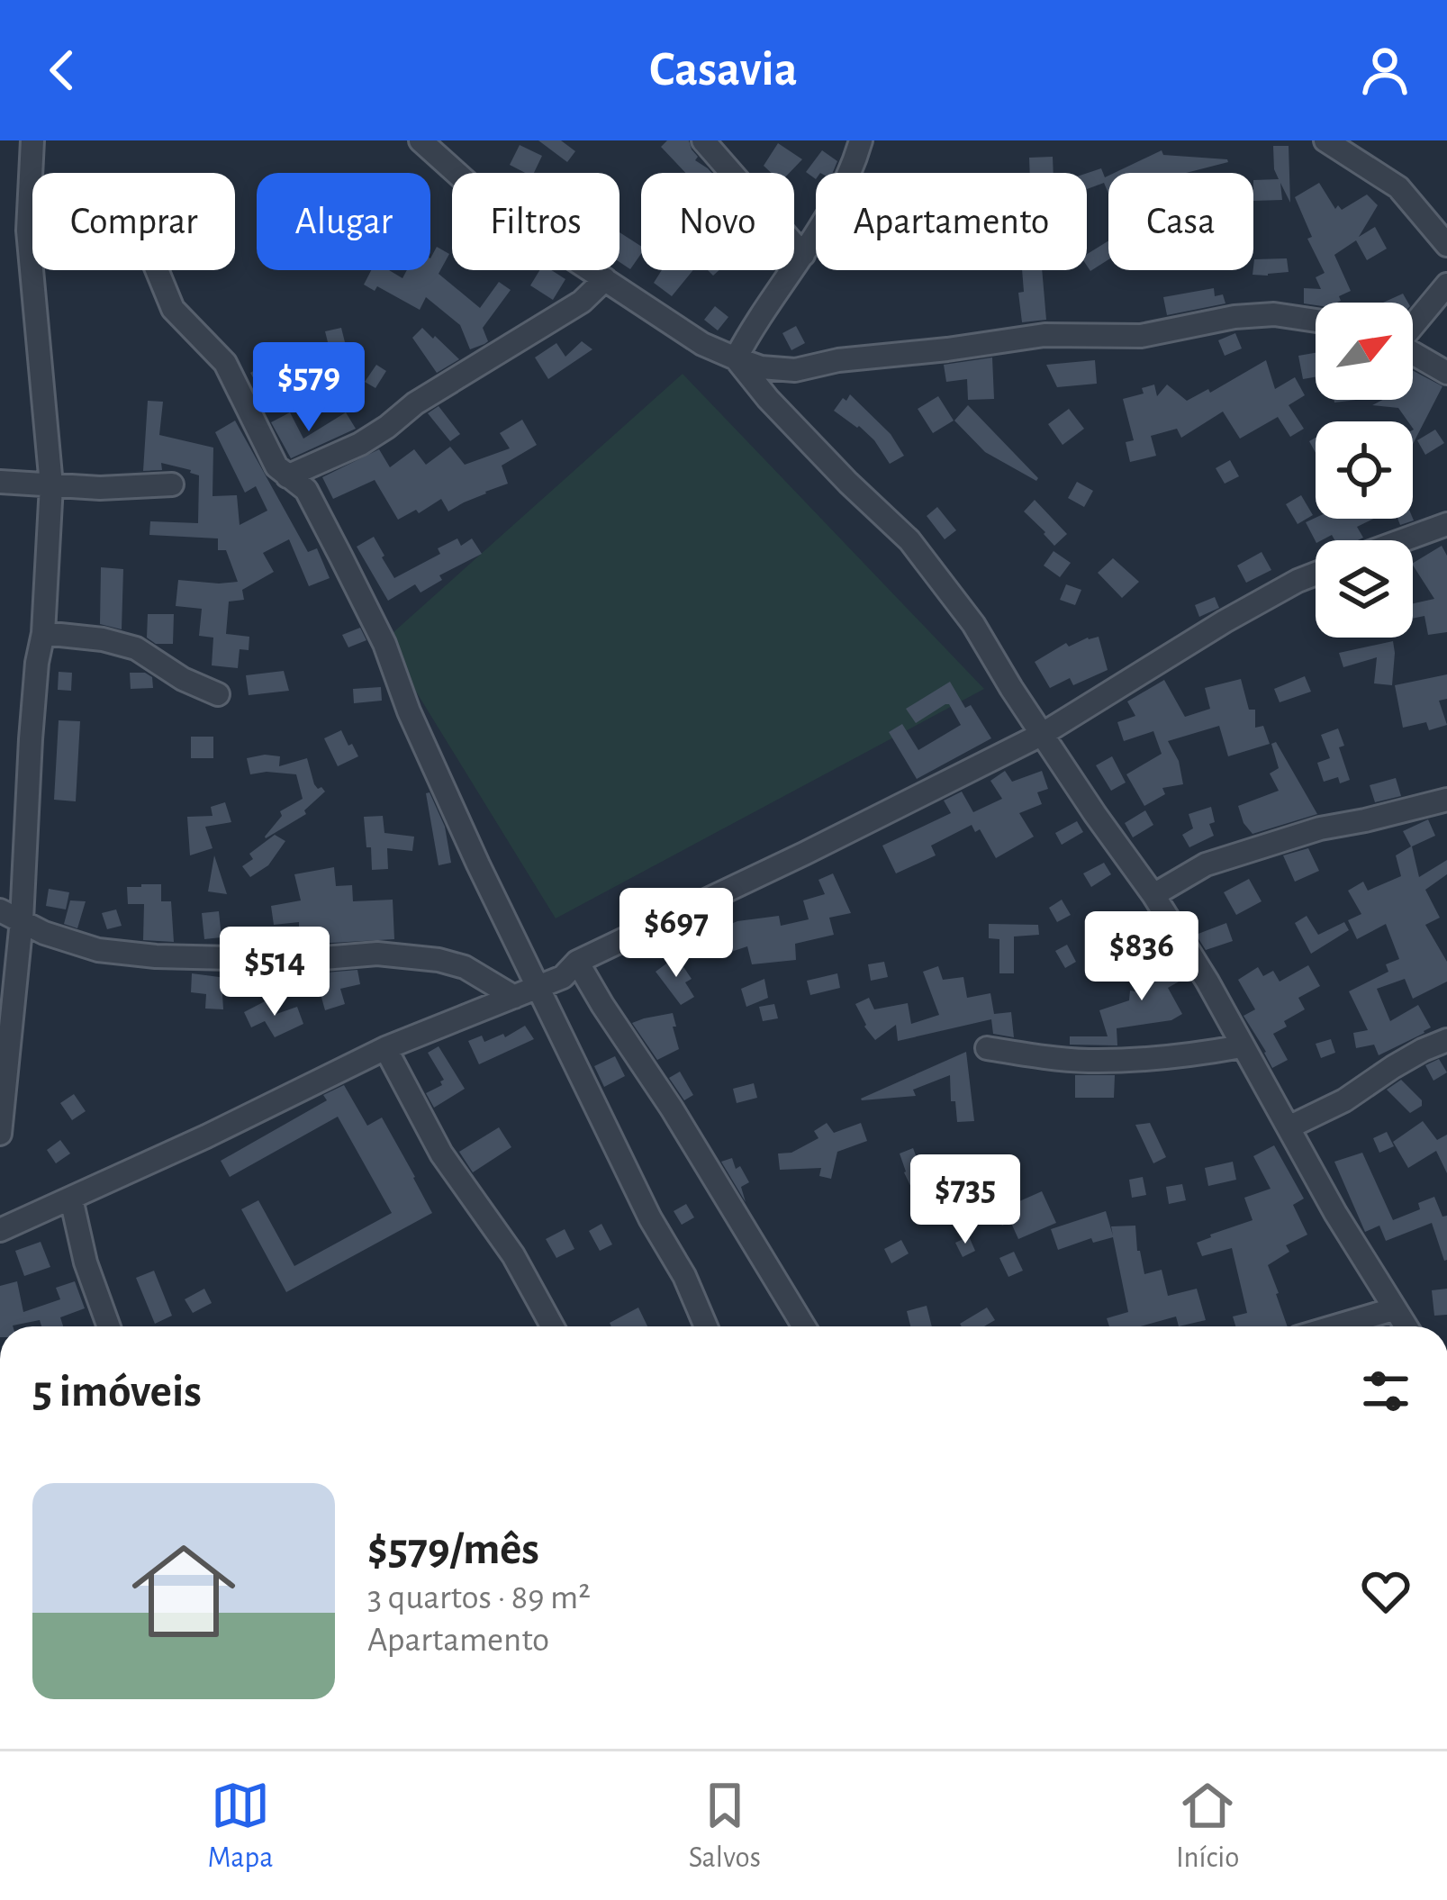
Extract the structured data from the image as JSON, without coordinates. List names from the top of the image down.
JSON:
{
  "north": "top right",
  "page": {
    "header": "Casavia",
    "chip": [
      "Comprar",
      "Alugar",
      "Filtros",
      "Novo",
      "Apartamento",
      "Casa"
    ],
    "price": [
      "$579",
      "$697",
      "$836",
      "$514",
      "$735"
    ],
    "heading": "5 imóveis",
    "list": [
      {
        "name": "$579/mês",
        "note": "3 quartos · 89 m² · Apartamento"
      }
    ],
    "tabs": ["Mapa", "Salvos", "Início"]
  }
}
